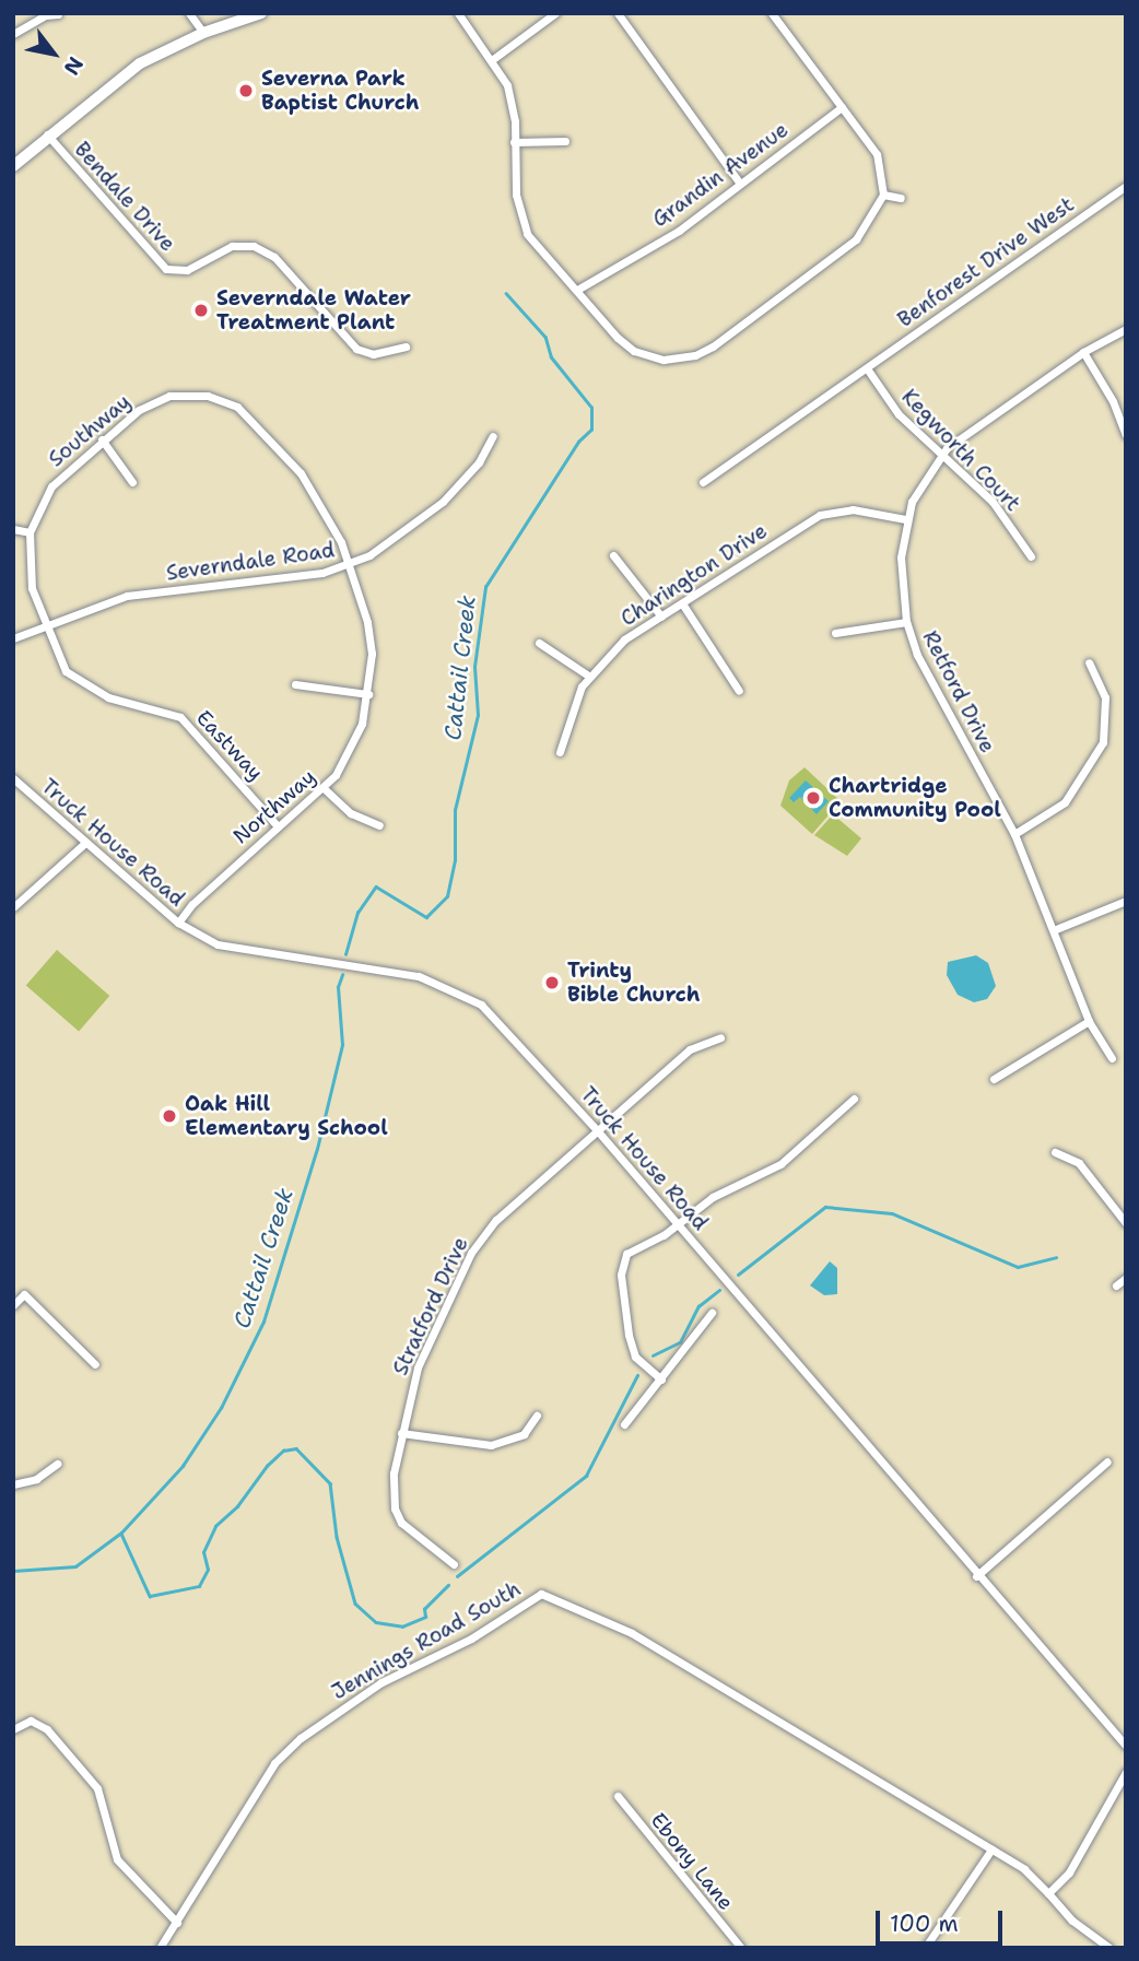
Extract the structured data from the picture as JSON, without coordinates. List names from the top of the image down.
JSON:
{
  "streets": {
    "street": [
      "Grandin Avenue",
      "Bendale Drive",
      "Benforest Drive West",
      "Southway",
      "Kegworth Court",
      "Severndale Road",
      "Charington Drive",
      "Retford Drive",
      "Eastway",
      "Northway",
      "Truck House Road",
      "Stratford Drive",
      "Jennings Road South",
      "Ebony Lane"
    ]
  },
  "crossings": [
    ["Benforest Drive West", "Kegworth Court"],
    ["Southway", "Severndale Road"],
    ["Southway", "Eastway"],
    ["Southway", "Northway"],
    ["Kegworth Court", "Retford Drive"],
    ["Severndale Road", "Eastway"],
    ["Severndale Road", "Northway"],
    ["Charington Drive", "Retford Drive"],
    ["Eastway", "Northway"],
    ["Northway", "Truck House Road"],
    ["Truck House Road", "Stratford Drive"]
  ],
  "water": ["Cattail Creek"],
  "places": [
    "Severna Park Baptist Church",
    "Severndale Water Treatment Plant",
    "Chartridge Community Pool",
    "Trinty Bible Church",
    "Oak Hill Elementary School"
  ],
  "scale_bar": "100 m",
  "north": "bottom right"
}
